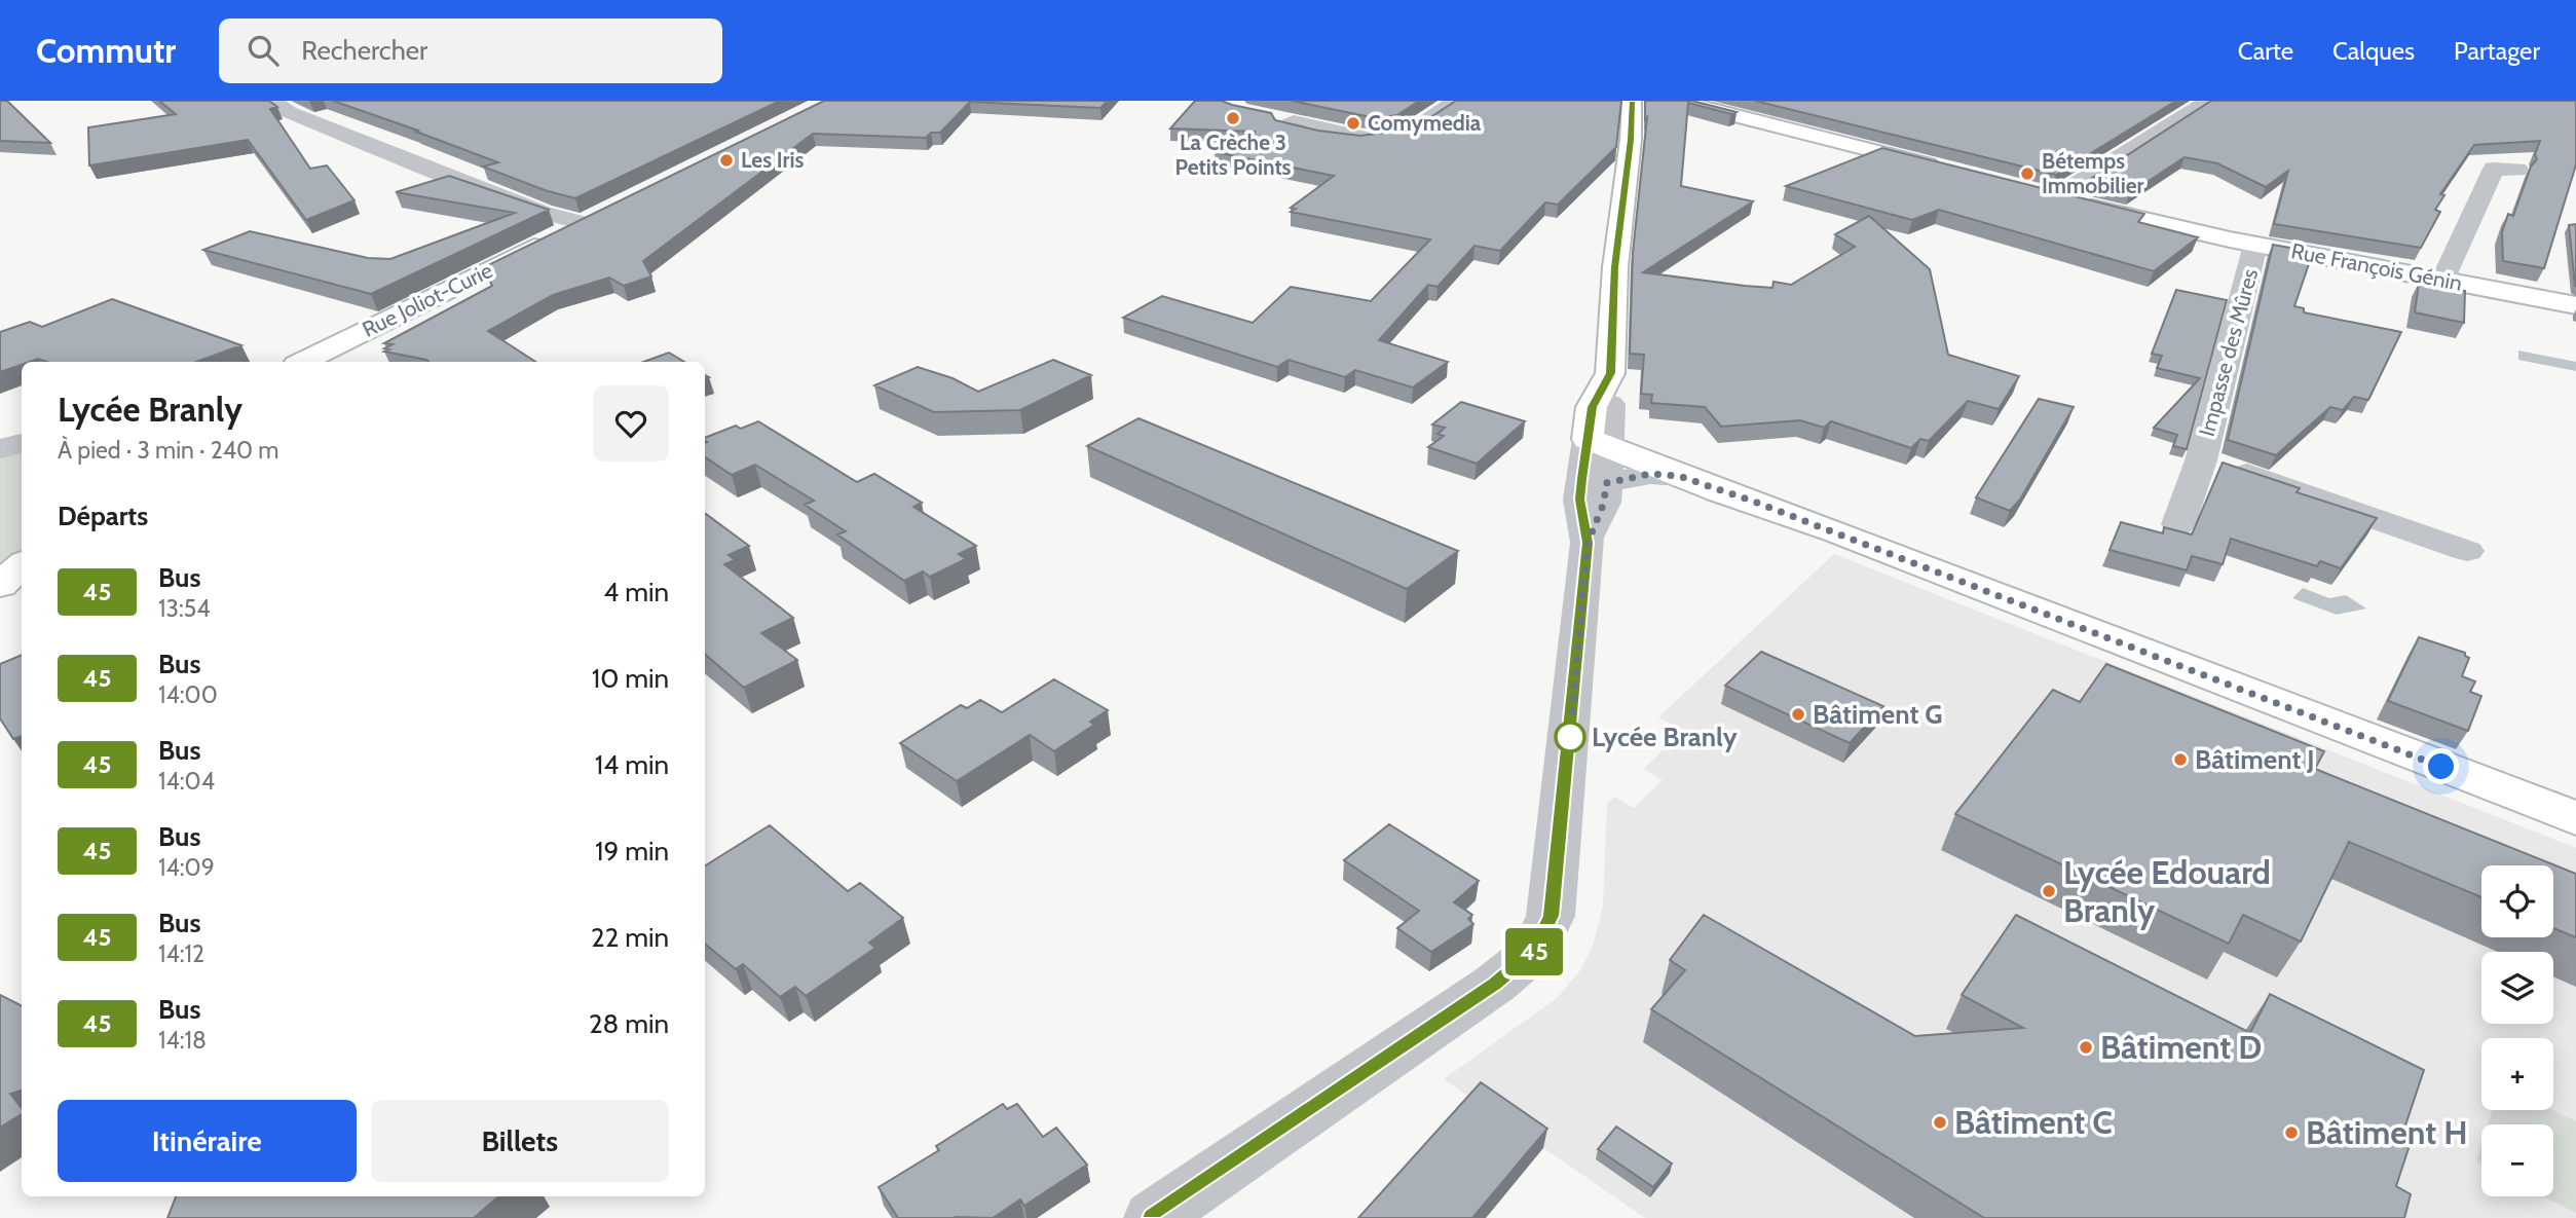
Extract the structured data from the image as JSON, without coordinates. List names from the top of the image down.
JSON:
{
  "streets": {
    "street": ["Rue François Génin", "Rue Joliot-Curie", "Impasse des Mûres"]
  },
  "crossings": [
    ["Rue François Génin", "Impasse des Mûres"]
  ],
  "places": [
    "La Crèche 3 Petits Points",
    "Comymedia",
    "Les Iris",
    "Bétemps Immobilier",
    "Bâtiment G",
    "Lycée Branly",
    "Bâtiment J",
    "Lycée Edouard Branly",
    "Bâtiment D",
    "Bâtiment C",
    "Bâtiment H"
  ],
  "lines": ["bus line 45"],
  "page": {
    "header": "Commutr",
    "search": "Rechercher",
    "nav": ["Carte", "Calques", "Partager"],
    "on_map": "45",
    "heading": [
      ["Lycée Branly", "À pied · 3 min · 240 m"],
      "Départs"
    ],
    "list": [
      {
        "mark": "45",
        "name": "Bus",
        "note": "13:54",
        "value": "4 min"
      },
      {
        "mark": "45",
        "name": "Bus",
        "note": "14:00",
        "value": "10 min"
      },
      {
        "mark": "45",
        "name": "Bus",
        "note": "14:04",
        "value": "14 min"
      },
      {
        "mark": "45",
        "name": "Bus",
        "note": "14:09",
        "value": "19 min"
      },
      {
        "mark": "45",
        "name": "Bus",
        "note": "14:12",
        "value": "22 min"
      },
      {
        "mark": "45",
        "name": "Bus",
        "note": "14:18",
        "value": "28 min"
      }
    ],
    "map_buttons": ["+", "−"],
    "buttons": ["Itinéraire", "Billets"]
  }
}
